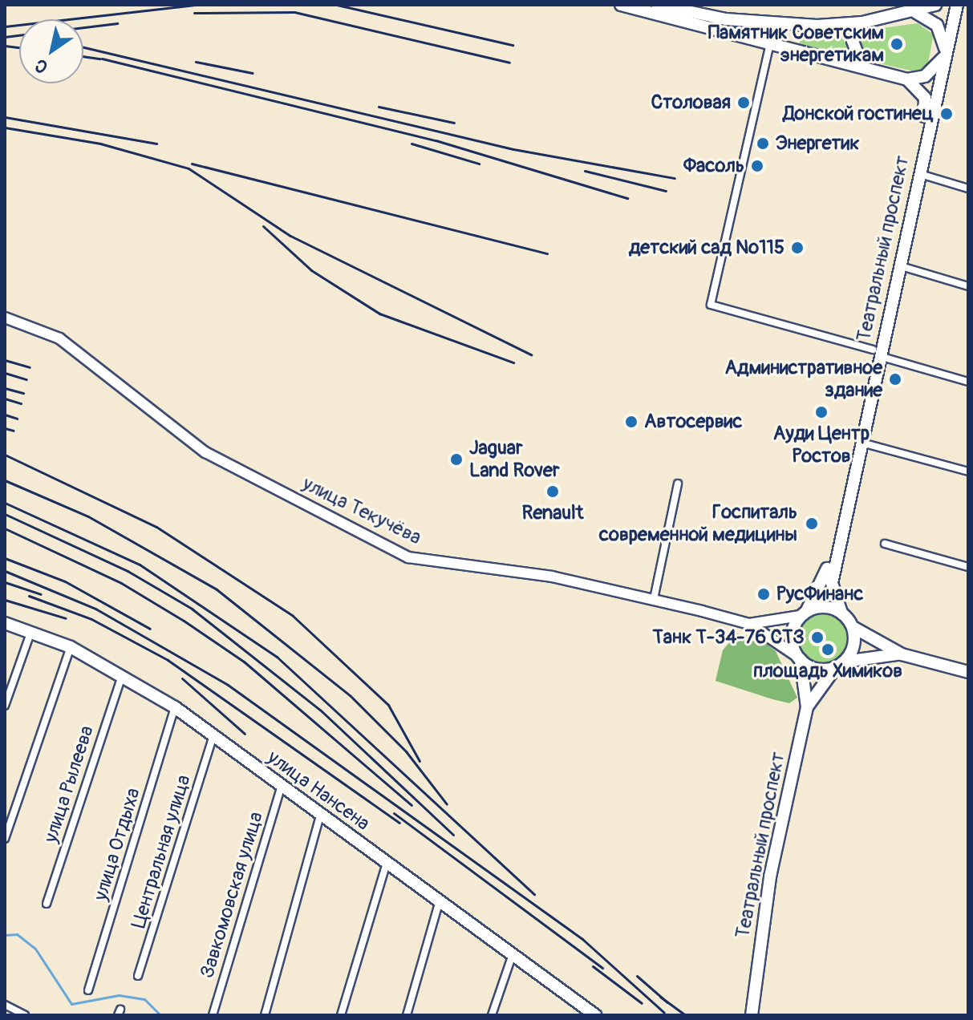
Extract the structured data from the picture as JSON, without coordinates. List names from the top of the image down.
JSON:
{
  "streets": {
    "main road": ["Театральный проспект", "улица Текучёва", "улица Нансена"],
    "street": [
      "улица Рылеева",
      "улица Отдыха",
      "Центральная улица",
      "Завкомовская улица"
    ]
  },
  "crossings": [
    ["Театральный проспект", "улица Текучёва"],
    ["улица Рылеева", "улица Нансена"],
    ["улица Нансена", "улица Отдыха"],
    ["улица Нансена", "Центральная улица"],
    ["улица Нансена", "Завкомовская улица"]
  ],
  "places": [
    "Памятник Советским энергетикам",
    "Столовая",
    "Донской гостинец",
    "Энергетик",
    "Фасоль",
    "детский сад №115",
    "Административное здание",
    "Ауди Центр Ростов",
    "Автосервис",
    "Jaguar Land Rover",
    "Renault",
    "Госпиталь современной медицины",
    "РусФинанс",
    "Танк Т-34-76 СТЗ",
    "площадь Химиков"
  ],
  "north": "bottom left"
}
